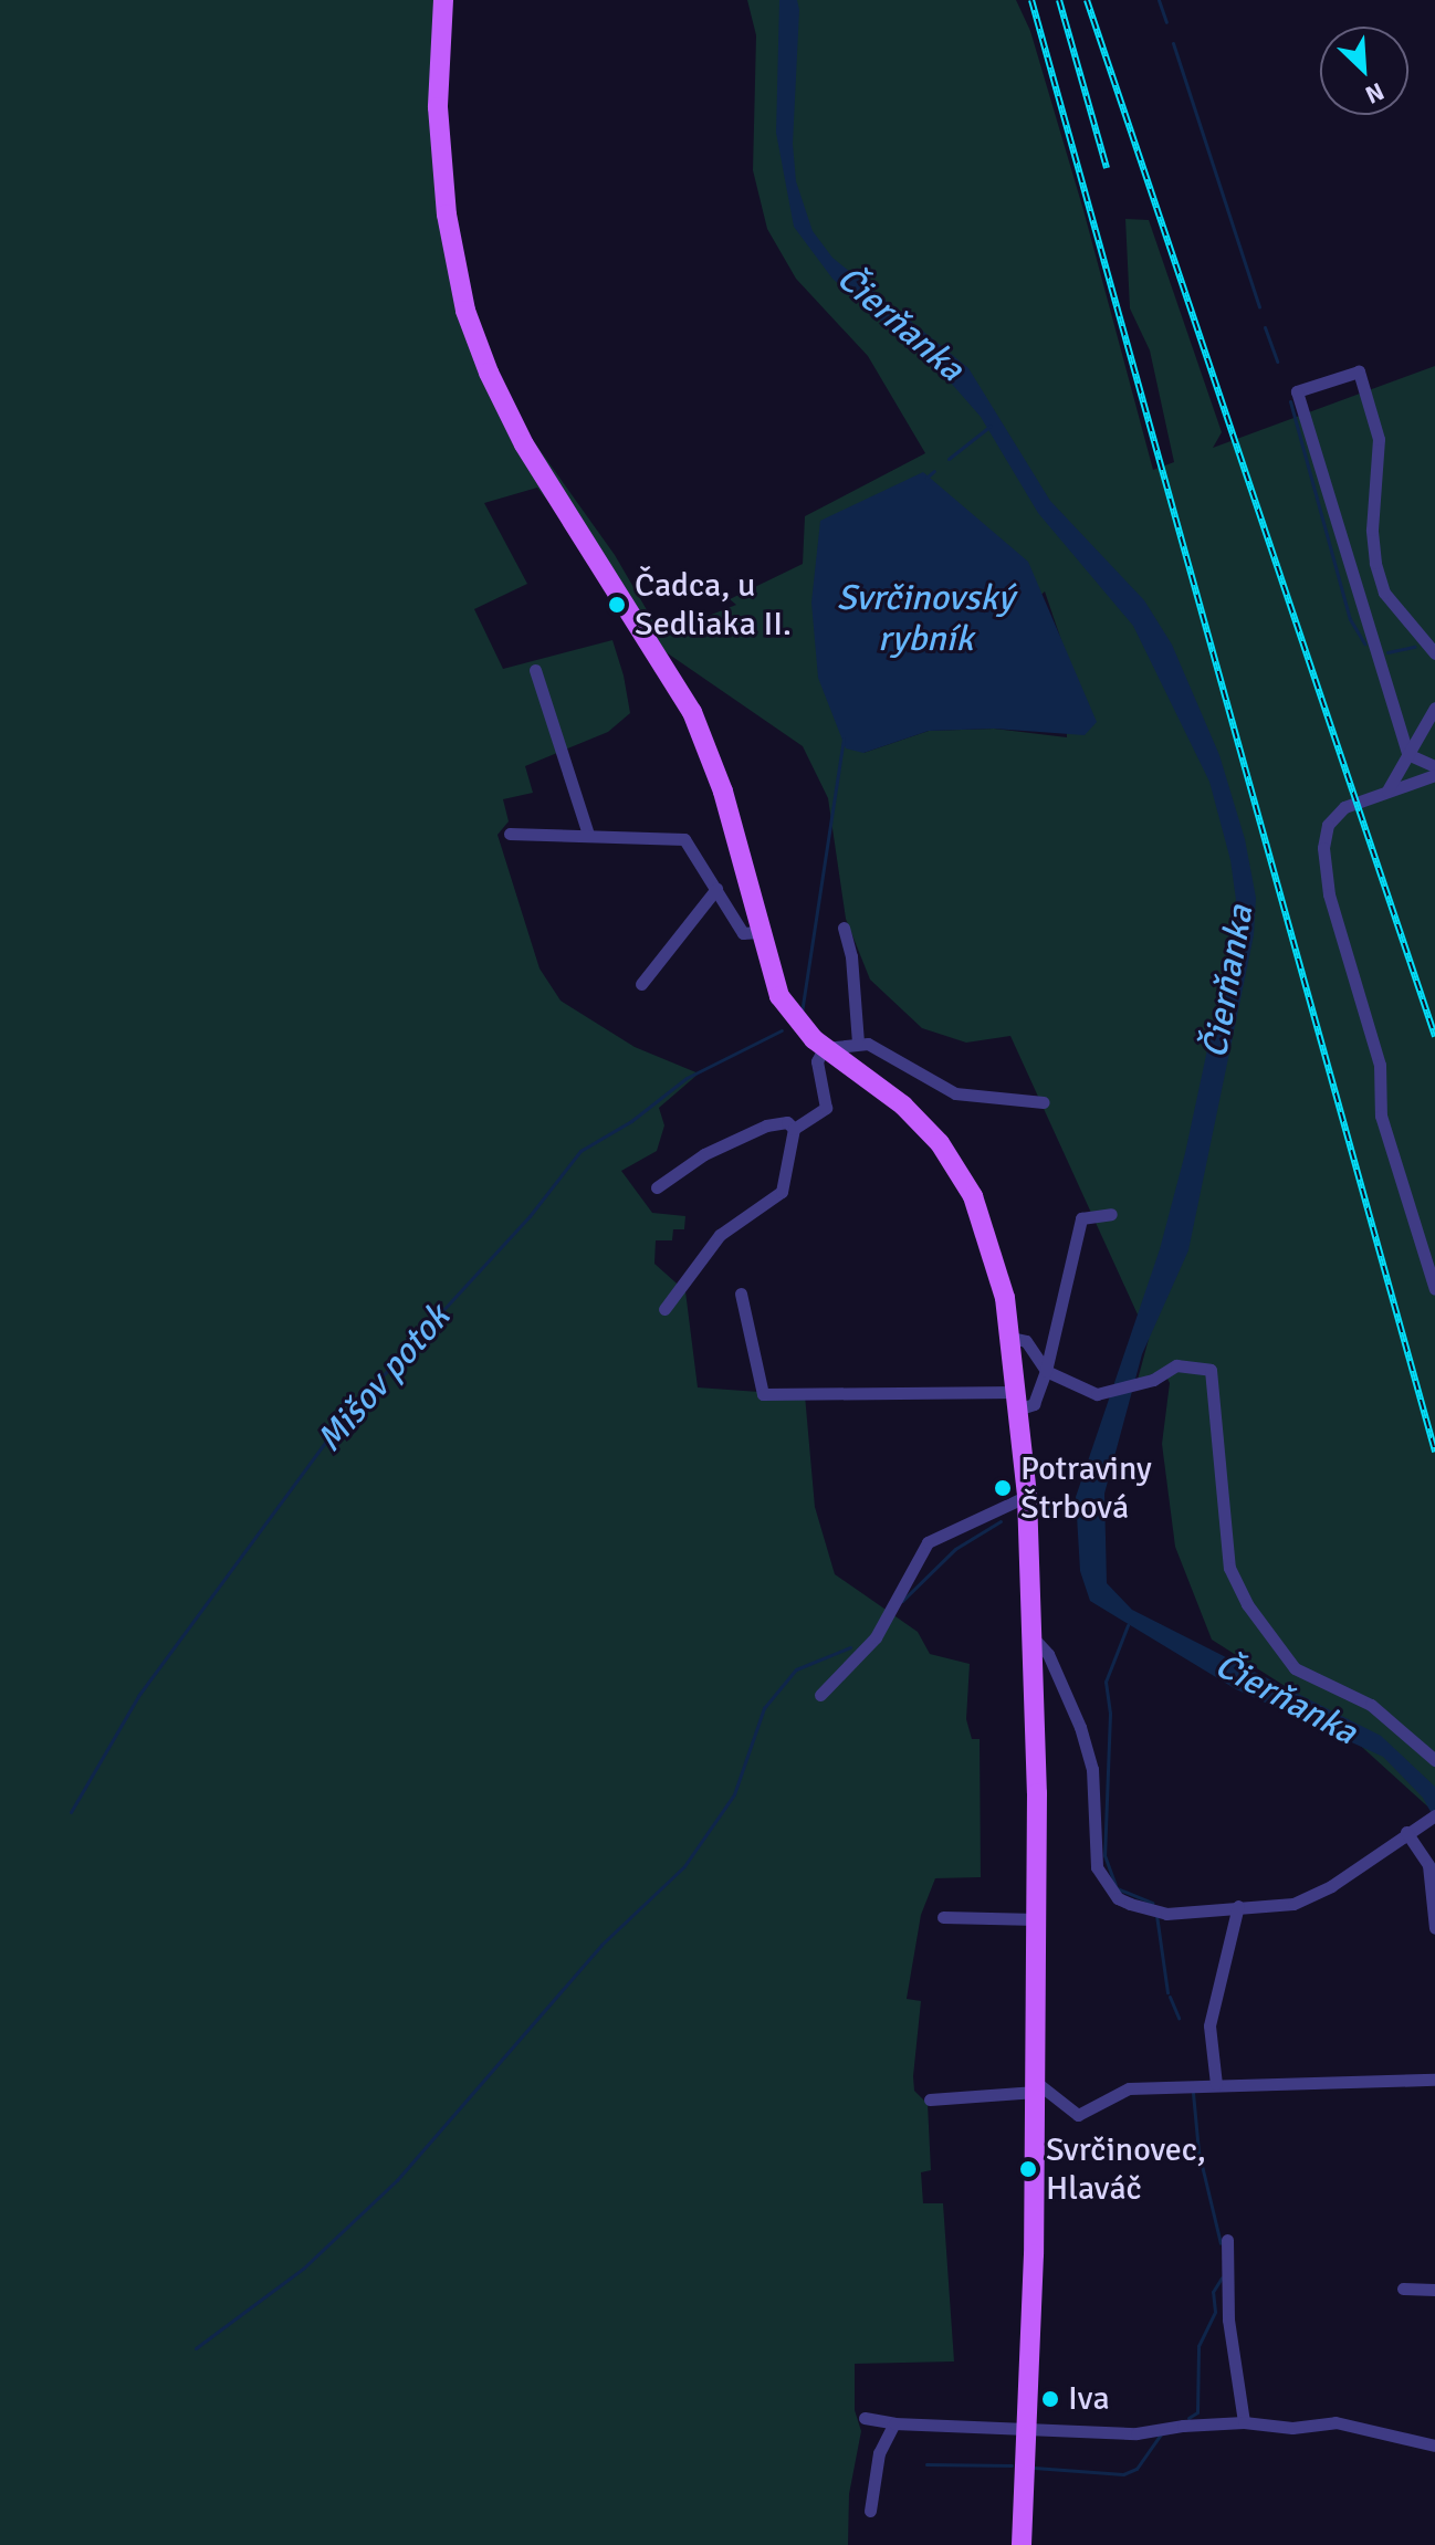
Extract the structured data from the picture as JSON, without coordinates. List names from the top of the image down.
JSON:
{
  "water": ["Čierňanka", "Svrčinovský rybník", "Mišov potok"],
  "places": [
    "Čadca, u Sedliaka II.",
    "Potraviny Štrbová",
    "Svrčinovec, Hlaváč",
    "Iva"
  ],
  "north": "bottom right"
}
